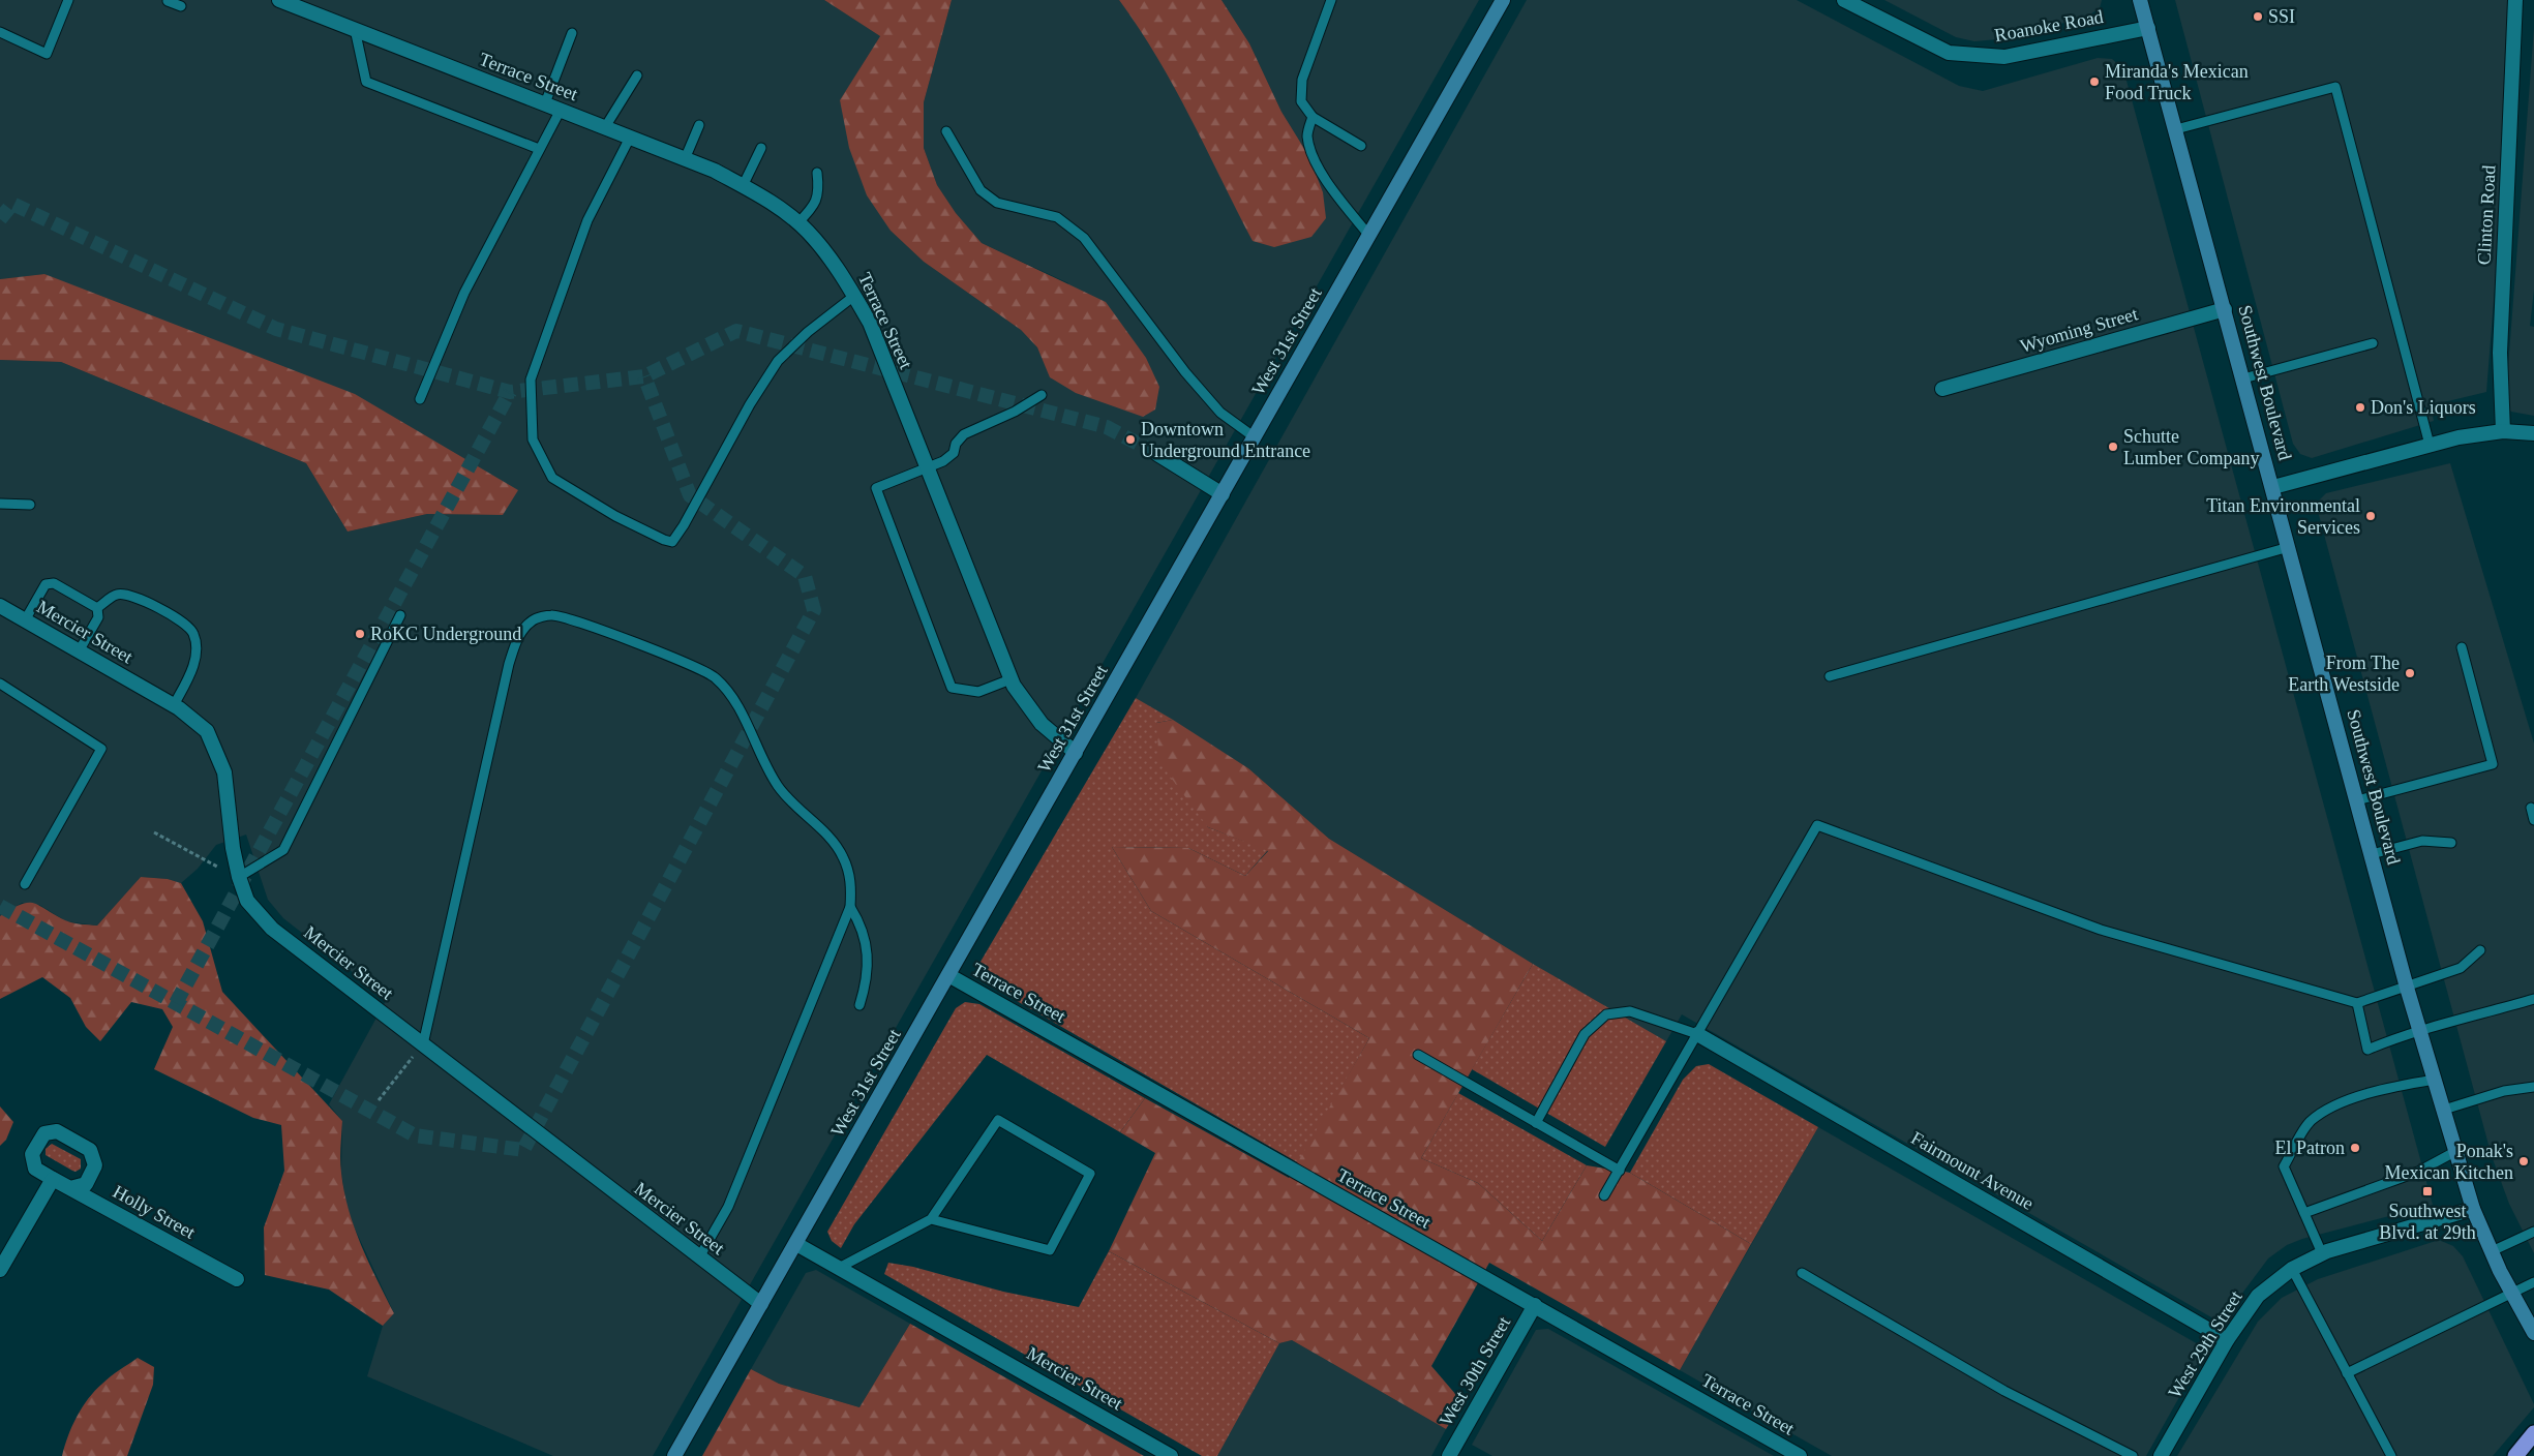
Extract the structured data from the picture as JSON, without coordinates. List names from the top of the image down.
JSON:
{
  "streets": {
    "main road": ["West 31st Street", "Southwest Boulevard"],
    "street": [
      "Roanoke Road",
      "Terrace Street",
      "Clinton Road",
      "Wyoming Street",
      "Mercier Street",
      "Fairmount Avenue",
      "Holly Street",
      "West 29th Street",
      "West 30th Street"
    ]
  },
  "crossings": [
    ["Roanoke Road", "Southwest Boulevard"],
    ["Terrace Street", "West 31st Street"],
    ["Terrace Street", "West 30th Street"],
    ["Wyoming Street", "Southwest Boulevard"],
    ["West 31st Street", "Mercier Street"],
    ["Southwest Boulevard", "West 29th Street"],
    ["Fairmount Avenue", "West 29th Street"]
  ],
  "places": {
    "other": [
      "SSI",
      "Miranda's Mexican Food Truck",
      "Don's Liquors",
      "Downtown Underground Entrance",
      "Schutte Lumber Company",
      "Titan Environmental Services",
      "RoKC Underground",
      "From The Earth Westside",
      "El Patron",
      "Ponak's Mexican Kitchen"
    ],
    "transit": ["Southwest Blvd. at 29th"]
  }
}
